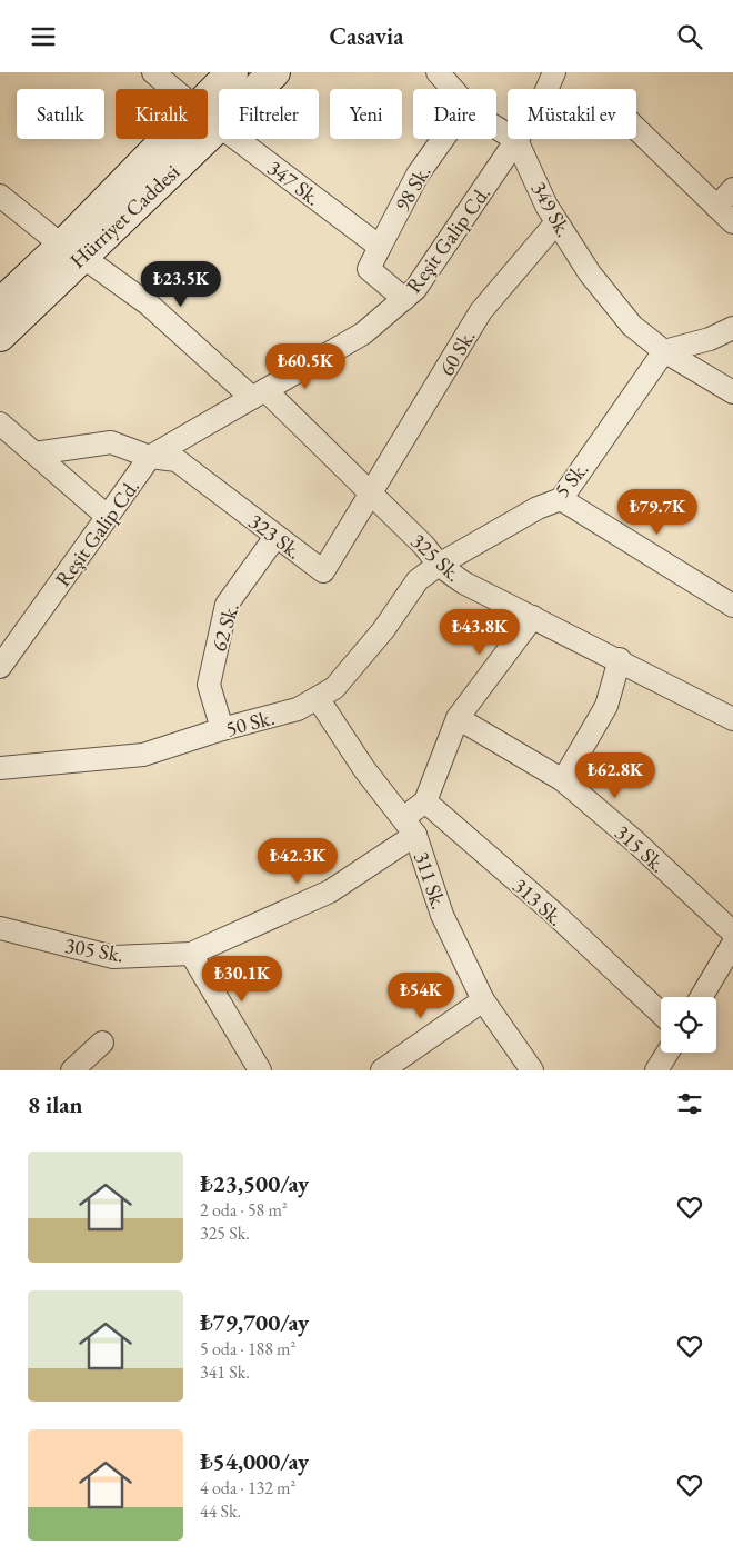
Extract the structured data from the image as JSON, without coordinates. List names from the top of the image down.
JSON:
{
  "streets": {
    "main road": ["Hürriyet Caddesi"],
    "street": [
      "347 Sk.",
      "98 Sk.",
      "349 Sk.",
      "Reşit Galip Cd.",
      "60 Sk.",
      "5 Sk.",
      "323 Sk.",
      "325 Sk.",
      "62 Sk.",
      "50 Sk.",
      "315 Sk.",
      "311 Sk.",
      "313 Sk.",
      "305 Sk."
    ]
  },
  "crossings": [
    ["347 Sk.", "98 Sk."],
    ["347 Sk.", "Hürriyet Caddesi"],
    ["349 Sk.", "Reşit Galip Cd."],
    ["349 Sk.", "60 Sk."],
    ["349 Sk.", "5 Sk."],
    ["Hürriyet Caddesi", "325 Sk."],
    ["Reşit Galip Cd.", "323 Sk."],
    ["Reşit Galip Cd.", "325 Sk."],
    ["60 Sk.", "323 Sk."],
    ["60 Sk.", "325 Sk."],
    ["5 Sk.", "325 Sk."],
    ["5 Sk.", "50 Sk."],
    ["323 Sk.", "325 Sk."],
    ["323 Sk.", "62 Sk."],
    ["325 Sk.", "50 Sk."],
    ["62 Sk.", "50 Sk."],
    ["50 Sk.", "311 Sk."]
  ],
  "page": {
    "header": "Casavia",
    "chip": [
      "Satılık",
      "Kiralık",
      "Filtreler",
      "Yeni",
      "Daire",
      "Müstakil ev"
    ],
    "price": [
      "₺23.5K",
      "₺60.5K",
      "₺79.7K",
      "₺43.8K",
      "₺62.8K",
      "₺42.3K",
      "₺30.1K",
      "₺54K"
    ],
    "heading": "8 ilan",
    "list": [
      {
        "name": "₺23,500/ay",
        "note": "2 oda · 58 m² · 325 Sk."
      },
      {
        "name": "₺79,700/ay",
        "note": "5 oda · 188 m² · 341 Sk."
      },
      {
        "name": "₺54,000/ay",
        "note": "4 oda · 132 m² · 44 Sk."
      }
    ]
  }
}
